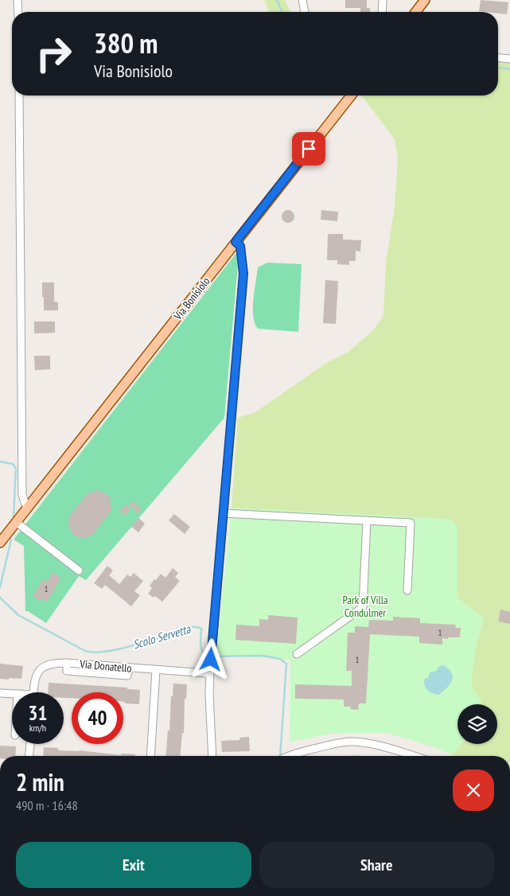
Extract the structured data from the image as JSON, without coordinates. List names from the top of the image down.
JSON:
{
  "streets": {
    "main road": ["Via Bonisiolo"],
    "street": ["Via Donatello"]
  },
  "water": ["Scolo Servetta"],
  "parks": ["Park of Villa Condulmer"],
  "house_numbers": ["1", "1", "1"],
  "page": {
    "turn": ["380 m", "Via Bonisiolo"],
    "speed": "31 km/h",
    "limit": "40",
    "heading": ["2 min", "490 m · 16:48"],
    "buttons": ["Exit", "Share"]
  }
}
